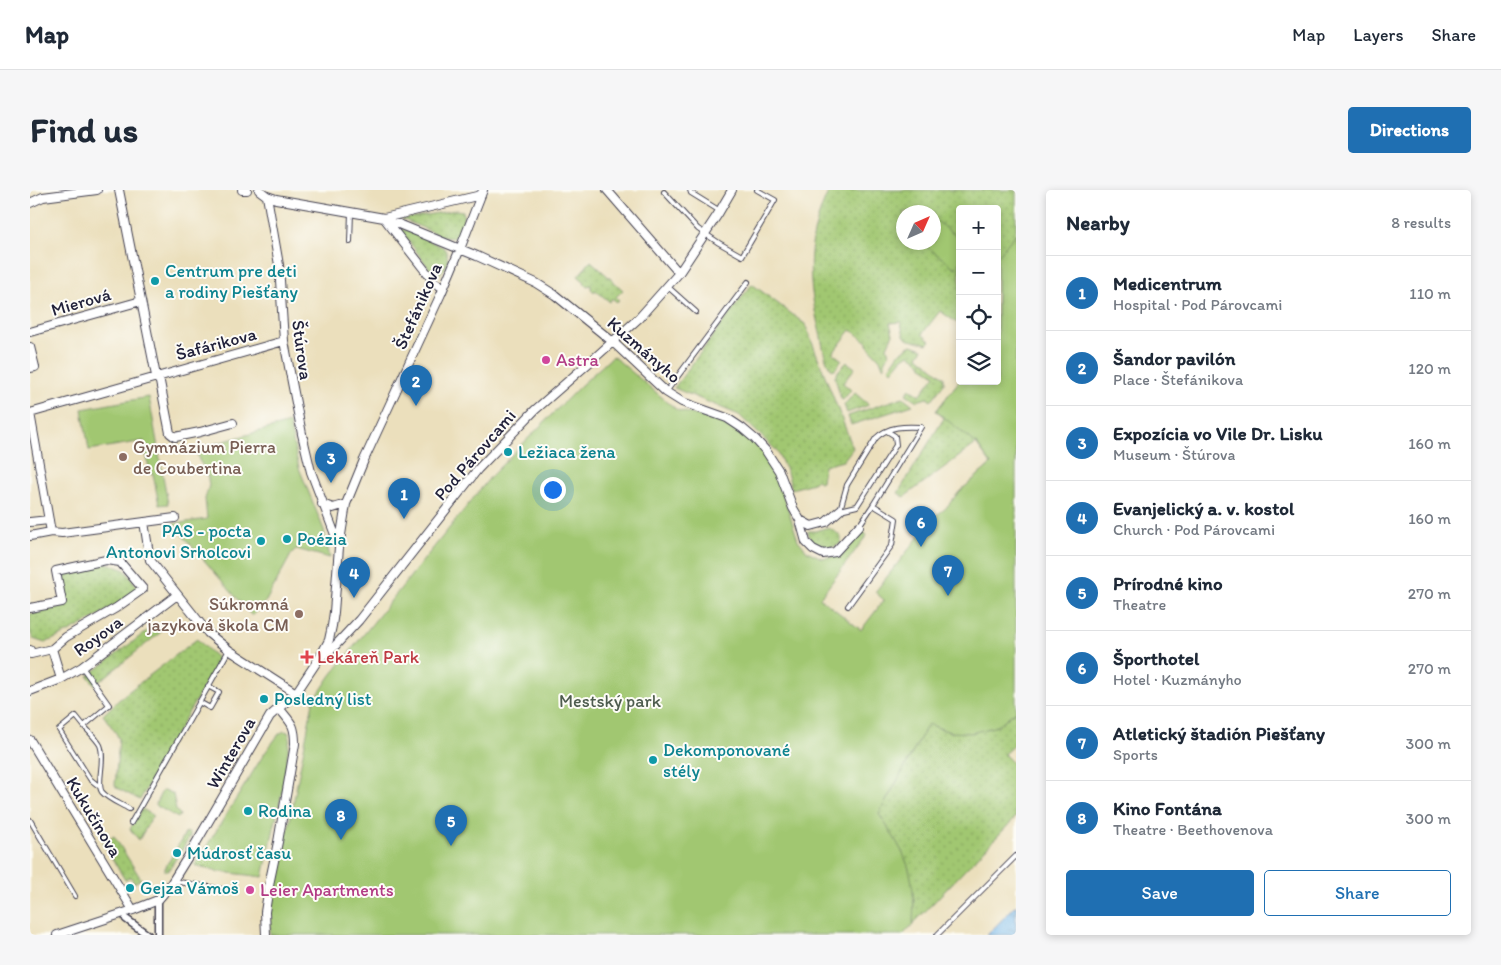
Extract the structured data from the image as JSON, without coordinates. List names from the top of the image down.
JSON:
{
  "streets": {
    "street": [
      "Mierová",
      "Štefánikova",
      "Šafárikova",
      "Štúrova",
      "Kuzmányho",
      "Pod Párovcami",
      "Royova",
      "Winterova",
      "Kukučínova"
    ]
  },
  "crossings": [
    ["Štefánikova", "Štúrova"],
    ["Štefánikova", "Kuzmányho"],
    ["Štefánikova", "Winterova"],
    ["Šafárikova", "Štúrova"],
    ["Štúrova", "Winterova"],
    ["Kuzmányho", "Pod Párovcami"],
    ["Pod Párovcami", "Winterova"]
  ],
  "parks": ["Mestský park"],
  "places": {
    "other": [
      "Centrum pre deti a rodiny Piešťany",
      "Astra",
      "Ležiaca žena",
      "Gymnázium Pierra de Coubertina",
      "Poézia",
      "PAS - pocta Antonovi Srholcovi",
      "Súkromná jazyková škola CM",
      "Posledný list",
      "Dekomponované stély",
      "Rodina",
      "Múdrosť času",
      "Gejza Vámoš",
      "Leier Apartments"
    ],
    "health": ["Lekáreň Park"]
  },
  "north": "top right",
  "page": {
    "header": "Map",
    "nav": ["Map", "Layers", "Share"],
    "buttons": [
      "Directions",
      ["Save", "Share"]
    ],
    "title": "Find us",
    "heading": ["Nearby", "8 results"],
    "map_buttons": ["+", "−"],
    "list": [
      {
        "mark": "1",
        "name": "Medicentrum",
        "note": "Hospital · Pod Párovcami",
        "value": "110 m"
      },
      {
        "mark": "2",
        "name": "Šandor pavilón",
        "note": "Place · Štefánikova",
        "value": "120 m"
      },
      {
        "mark": "3",
        "name": "Expozícia vo Vile Dr. Lisku",
        "note": "Museum · Štúrova",
        "value": "160 m"
      },
      {
        "mark": "4",
        "name": "Evanjelický a. v. kostol",
        "note": "Church · Pod Párovcami",
        "value": "160 m"
      },
      {
        "mark": "5",
        "name": "Prírodné kino",
        "note": "Theatre",
        "value": "270 m"
      },
      {
        "mark": "6",
        "name": "Športhotel",
        "note": "Hotel · Kuzmányho",
        "value": "270 m"
      },
      {
        "mark": "7",
        "name": "Atletický štadión Piešťany",
        "note": "Sports",
        "value": "300 m"
      },
      {
        "mark": "8",
        "name": "Kino Fontána",
        "note": "Theatre · Beethovenova",
        "value": "300 m"
      }
    ],
    "pins": [
      "2",
      "3",
      "1",
      "6",
      "7",
      "4",
      "8",
      "5"
    ]
  }
}
